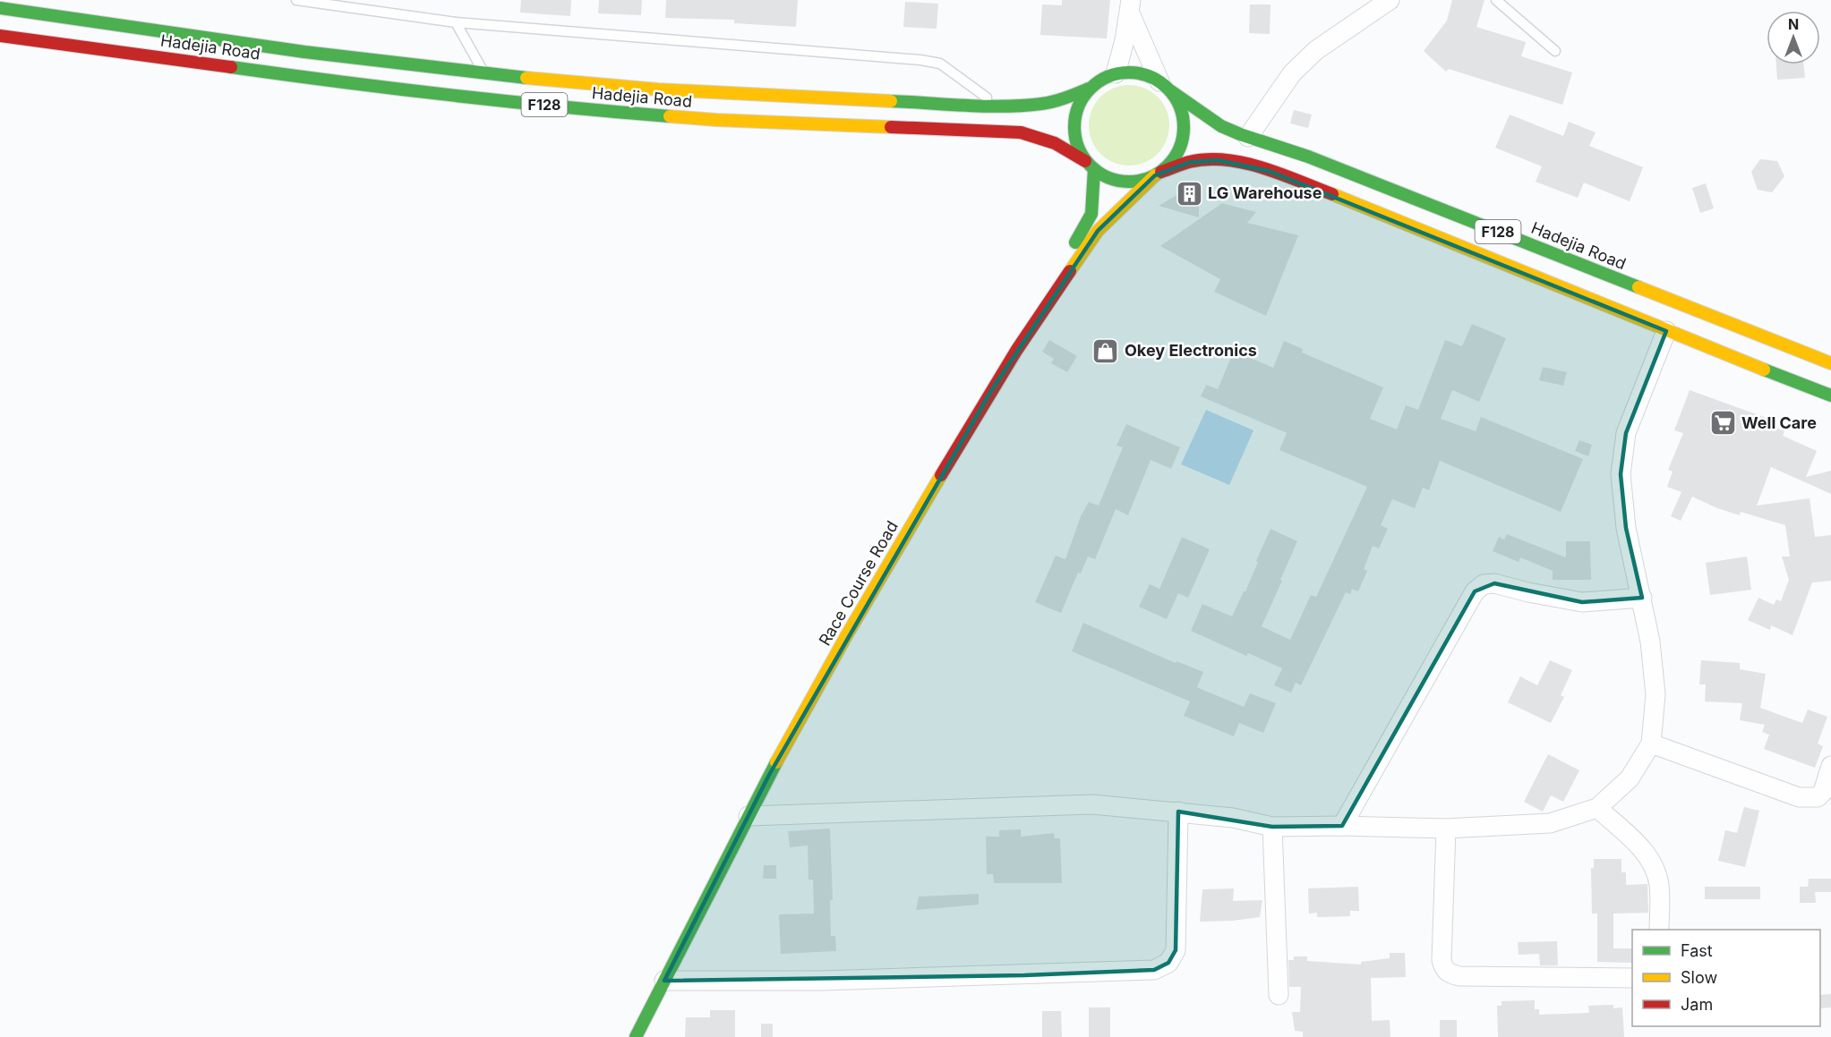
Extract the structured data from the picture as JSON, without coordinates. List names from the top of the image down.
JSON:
{
  "streets": {
    "main road": ["Hadejia Road", "F128", "Race Course Road"]
  },
  "crossings": [
    ["Hadejia Road", "F128"],
    ["Hadejia Road", "Race Course Road"],
    ["F128", "Race Course Road"]
  ],
  "places": {
    "building": ["LG Warehouse"],
    "shop": ["Okey Electronics"],
    "supermarket": ["Well Care"]
  },
  "legend": ["Fast", "Slow", "Jam"],
  "north": "top"
}
